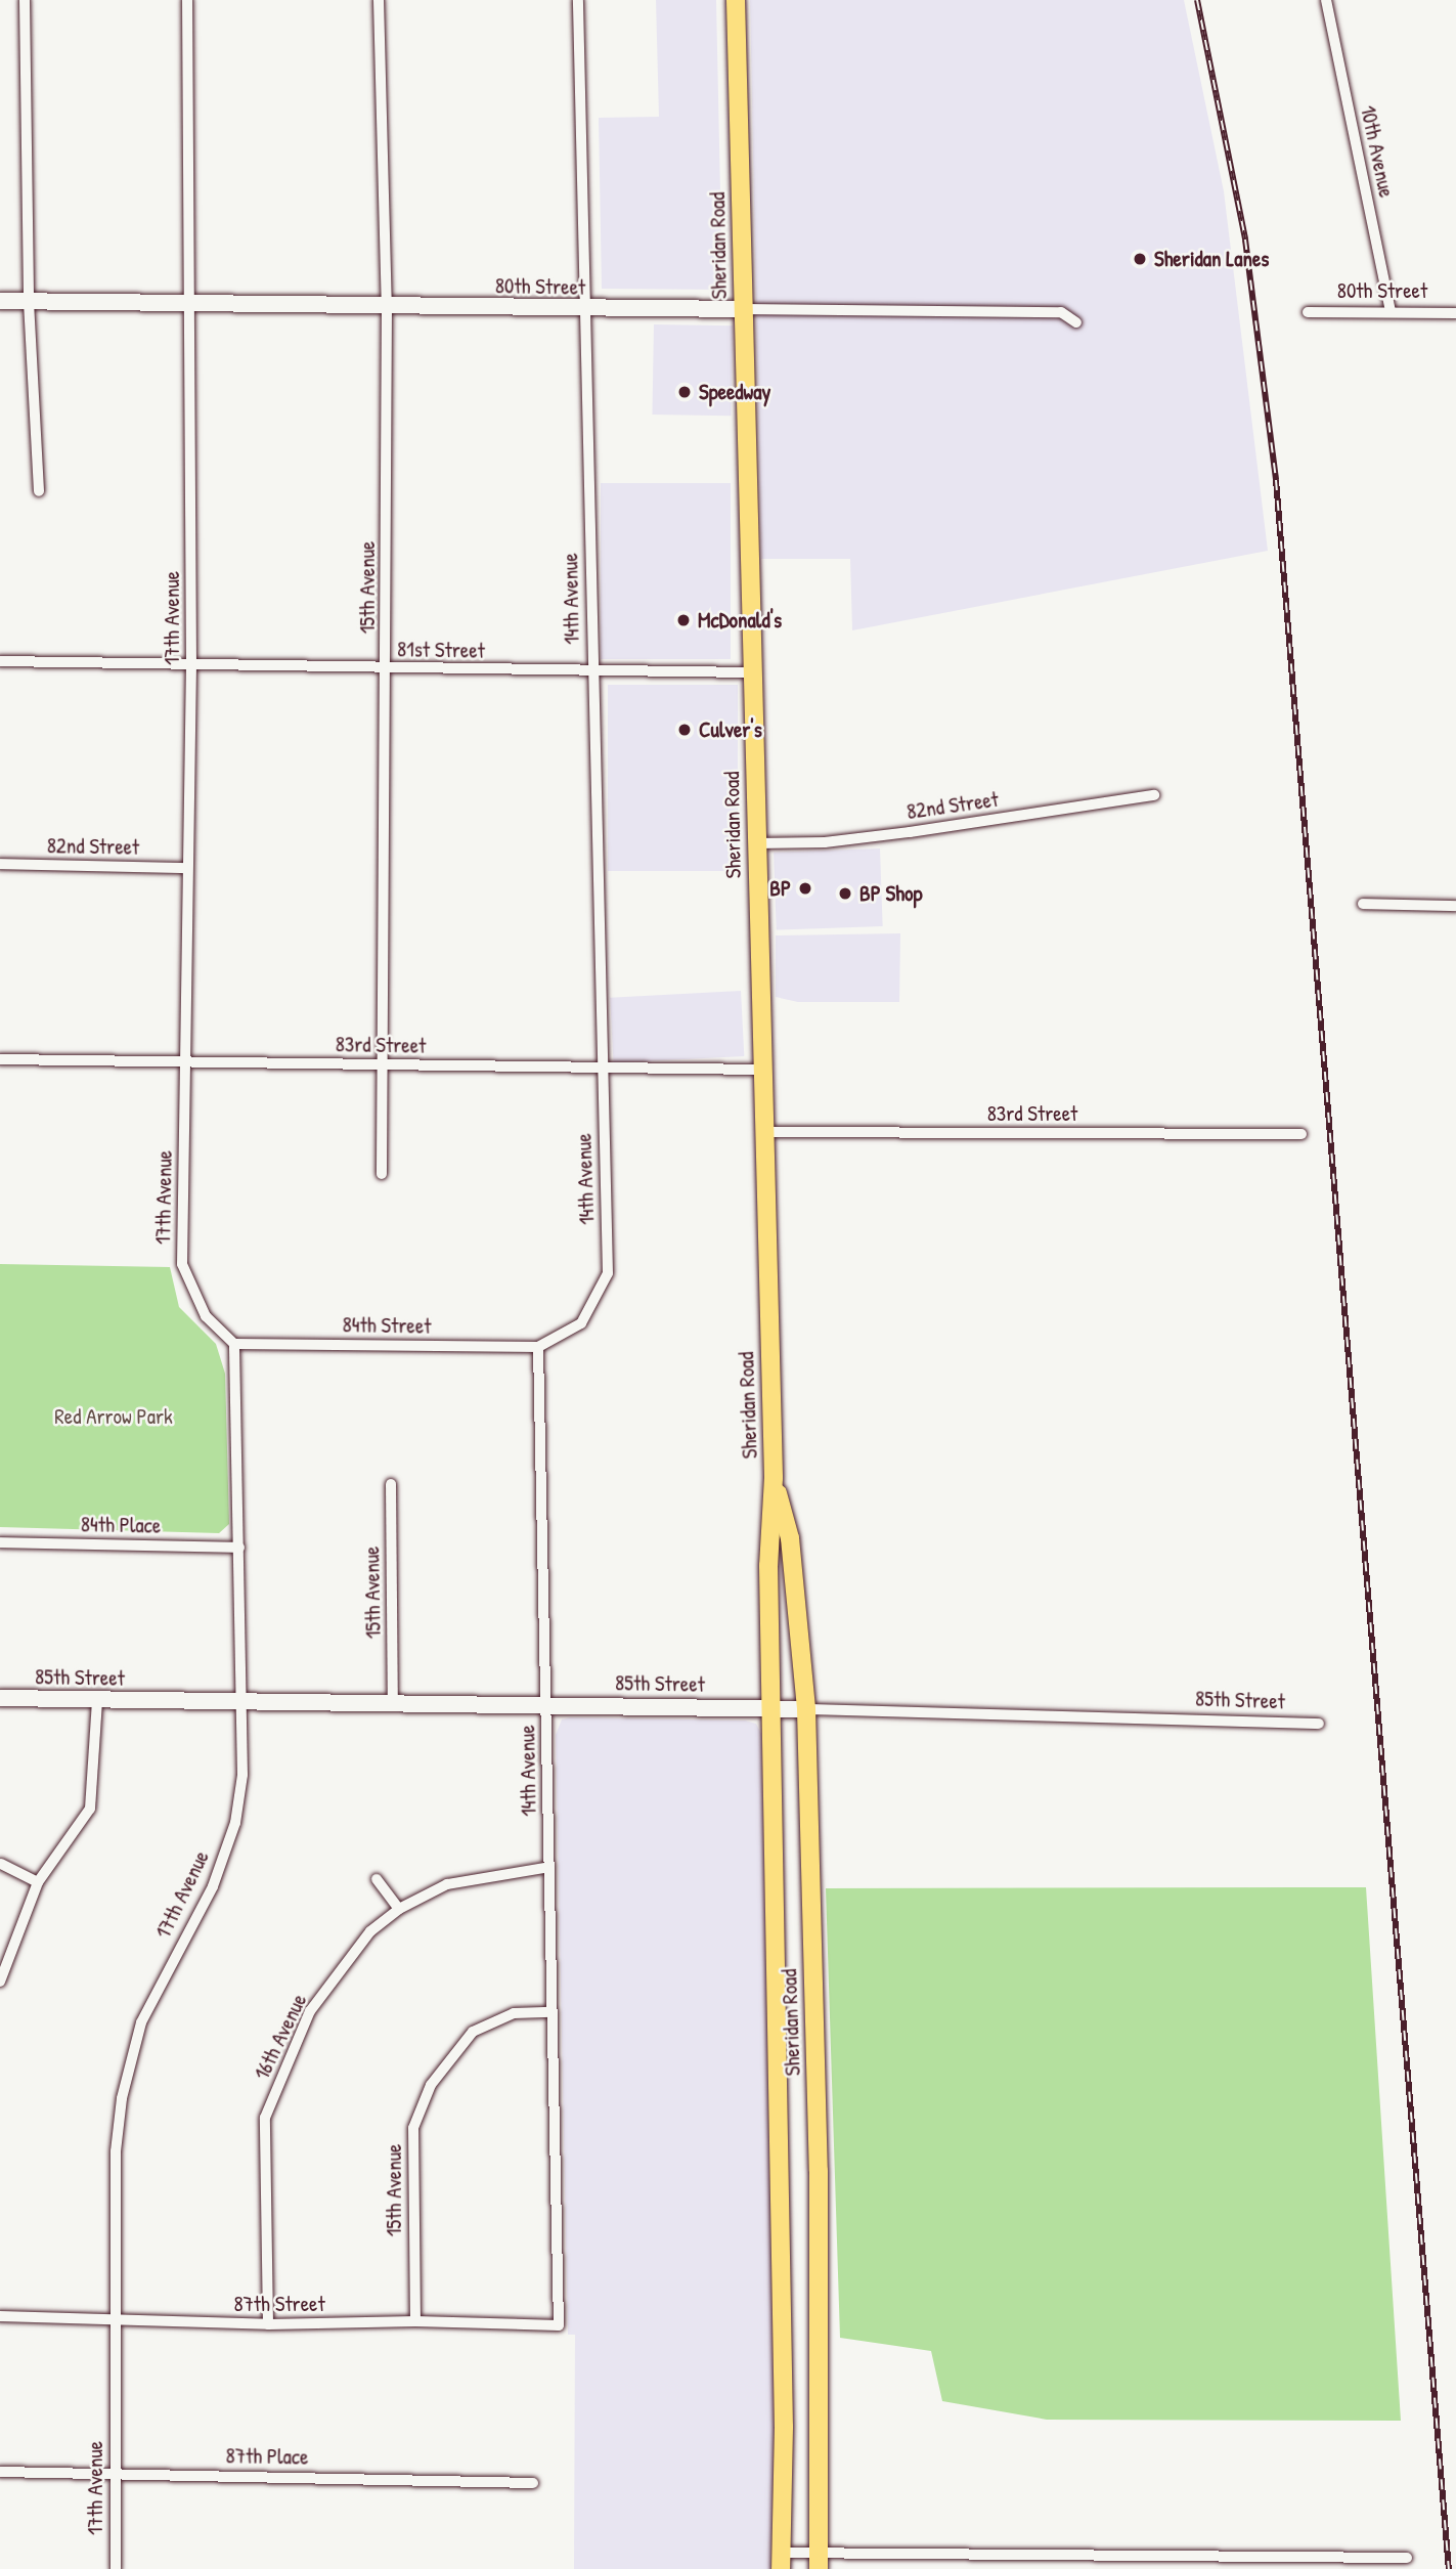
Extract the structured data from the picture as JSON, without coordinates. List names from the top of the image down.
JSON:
{
  "streets": {
    "main road": ["Sheridan Road"],
    "street": [
      "10th Avenue",
      "80th Street",
      "15th Avenue",
      "14th Avenue",
      "17th Avenue",
      "81st Street",
      "82nd Street",
      "83rd Street",
      "84th Street",
      "84th Place",
      "85th Street",
      "16th Avenue",
      "87th Street",
      "87th Place"
    ]
  },
  "crossings": [
    ["10th Avenue", "80th Street"],
    ["Sheridan Road", "80th Street"],
    ["Sheridan Road", "81st Street"],
    ["Sheridan Road", "82nd Street"],
    ["Sheridan Road", "83rd Street"],
    ["Sheridan Road", "85th Street"],
    ["80th Street", "15th Avenue"],
    ["80th Street", "14th Avenue"],
    ["80th Street", "17th Avenue"],
    ["15th Avenue", "14th Avenue"],
    ["15th Avenue", "81st Street"],
    ["15th Avenue", "83rd Street"],
    ["15th Avenue", "85th Street"],
    ["15th Avenue", "87th Street"],
    ["14th Avenue", "81st Street"],
    ["14th Avenue", "83rd Street"],
    ["14th Avenue", "84th Street"],
    ["14th Avenue", "85th Street"],
    ["14th Avenue", "16th Avenue"],
    ["14th Avenue", "87th Street"],
    ["17th Avenue", "81st Street"],
    ["17th Avenue", "82nd Street"],
    ["17th Avenue", "83rd Street"],
    ["17th Avenue", "84th Street"],
    ["17th Avenue", "84th Place"],
    ["17th Avenue", "85th Street"],
    ["17th Avenue", "87th Street"],
    ["17th Avenue", "87th Place"],
    ["16th Avenue", "87th Street"]
  ],
  "parks": ["Red Arrow Park"],
  "places": [
    "Sheridan Lanes",
    "Speedway",
    "McDonald's",
    "Culver's",
    "BP",
    "BP Shop"
  ]
}
